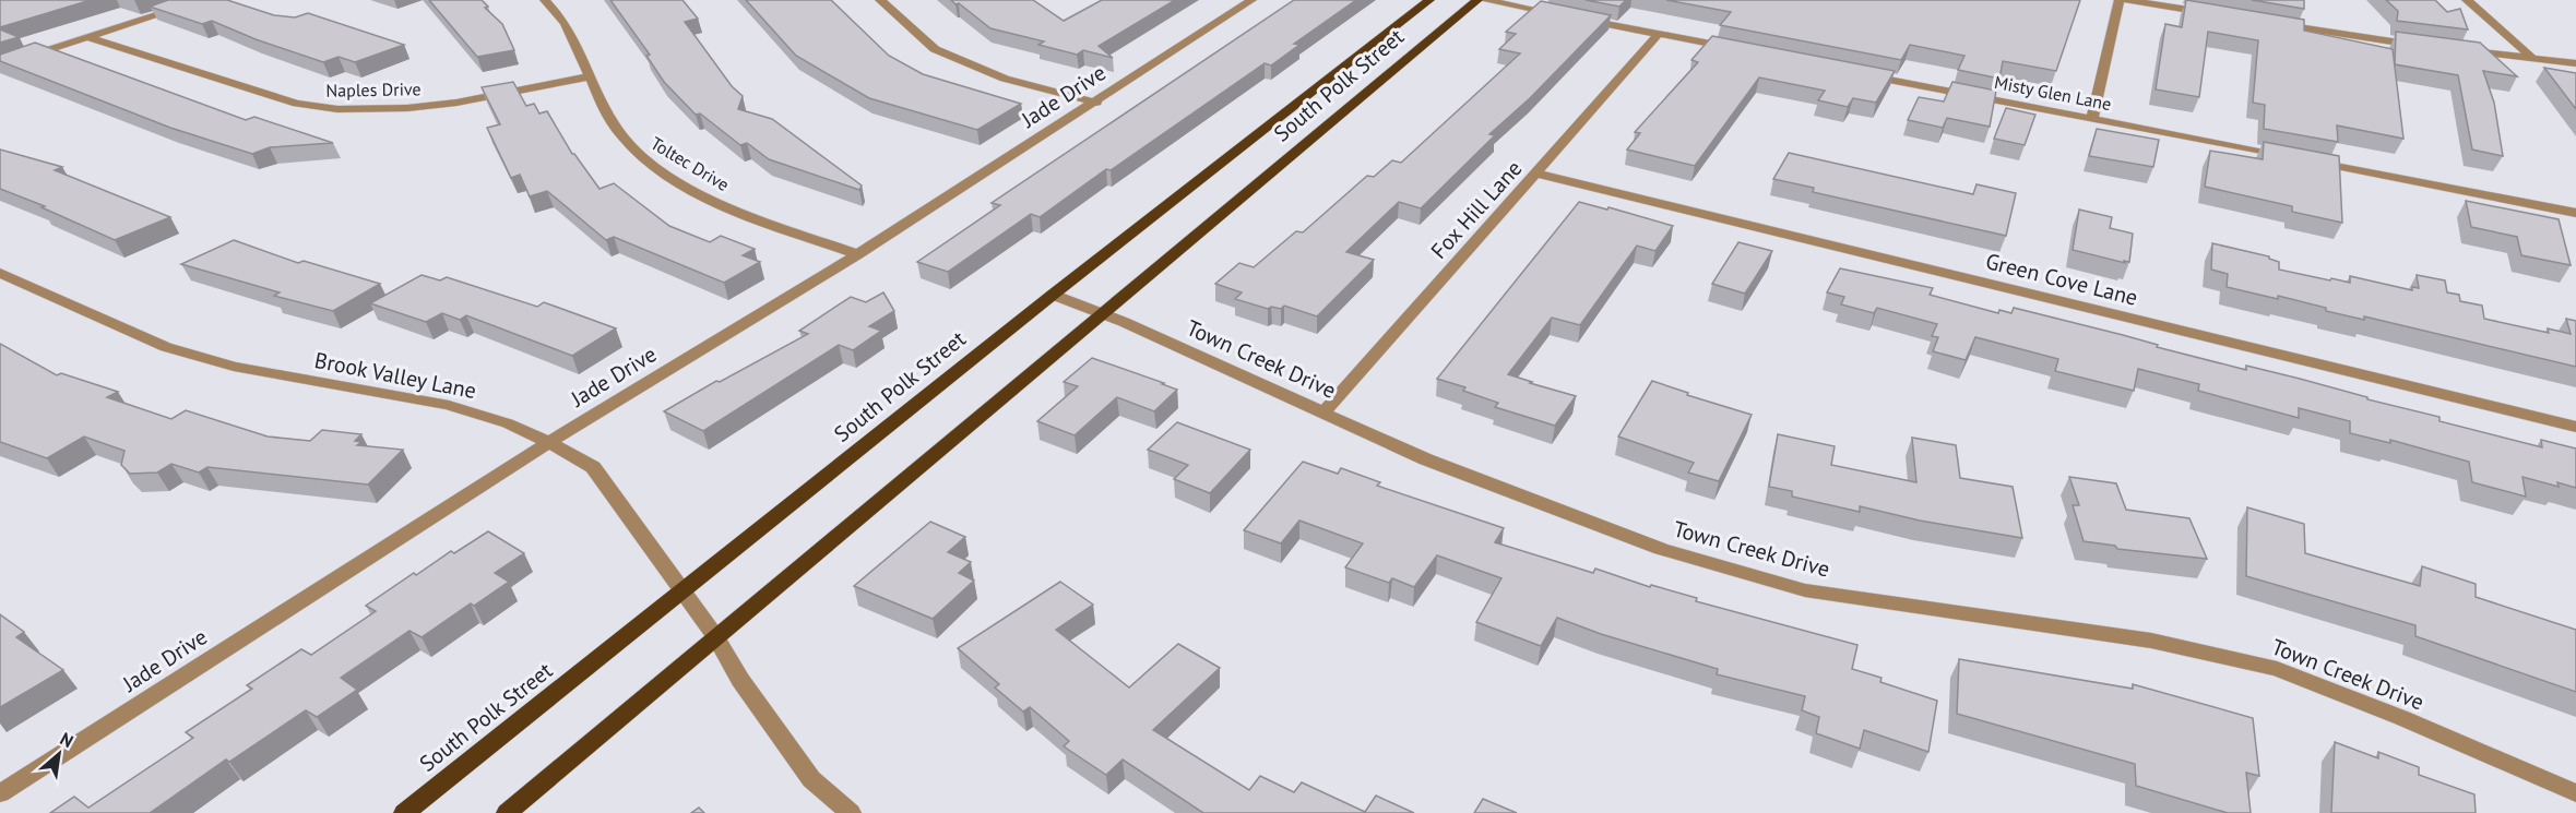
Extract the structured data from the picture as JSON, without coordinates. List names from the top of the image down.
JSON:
{
  "streets": {
    "main road": ["South Polk Street"],
    "street": [
      "Naples Drive",
      "Misty Glen Lane",
      "Jade Drive",
      "Toltec Drive",
      "Fox Hill Lane",
      "Green Cove Lane",
      "Town Creek Drive",
      "Brook Valley Lane"
    ]
  },
  "crossings": [
    ["South Polk Street", "Town Creek Drive"],
    ["South Polk Street", "Brook Valley Lane"],
    ["Naples Drive", "Toltec Drive"],
    ["Jade Drive", "Toltec Drive"],
    ["Jade Drive", "Brook Valley Lane"],
    ["Fox Hill Lane", "Green Cove Lane"],
    ["Fox Hill Lane", "Town Creek Drive"]
  ],
  "north": "top right"
}
